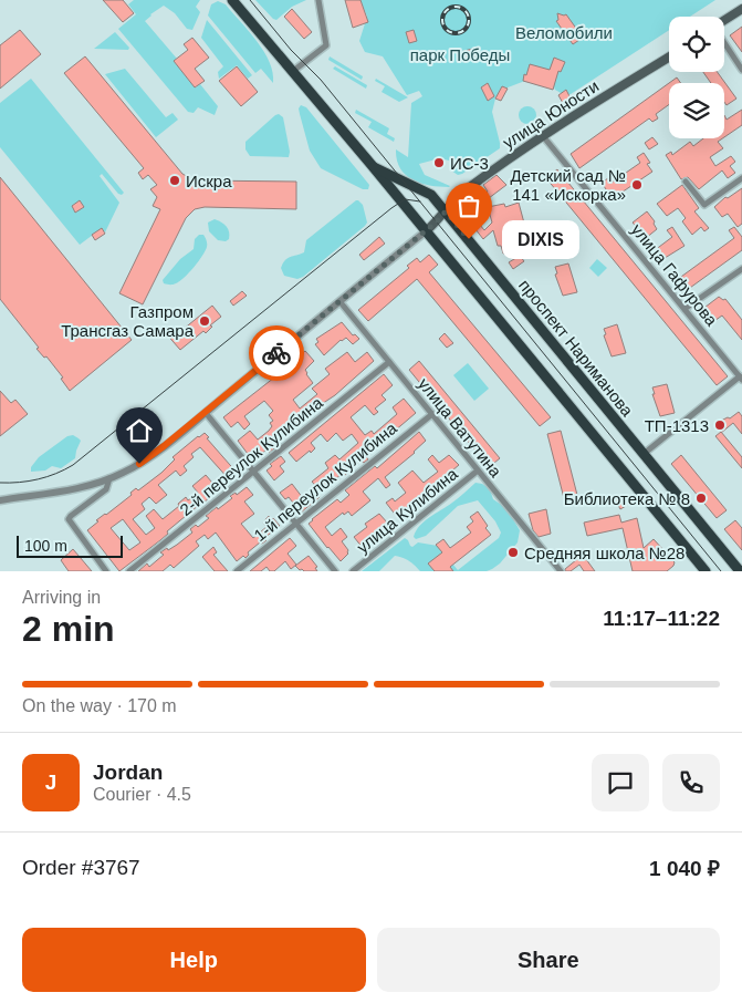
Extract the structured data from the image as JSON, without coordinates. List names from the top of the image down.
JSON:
{
  "streets": {
    "main road": ["улица Юности", "проспект Нариманова"],
    "street": [
      "улица Гафурова",
      "улица Ватутина",
      "2-й переулок Кулибина",
      "1-й переулок Кулибина",
      "улица Кулибина"
    ]
  },
  "crossings": [
    ["улица Юности", "улица Гафурова"],
    ["улица Юности", "проспект Нариманова"],
    ["улица Ватутина", "2-й переулок Кулибина"],
    ["улица Ватутина", "1-й переулок Кулибина"],
    ["улица Ватутина", "улица Кулибина"]
  ],
  "parks": ["Веломобили", "парк Победы"],
  "places": [
    "ИС-3",
    "Искра",
    "Детский сад № 141 «Искорка»",
    "DIXIS",
    "Газпром Трансгаз Самара",
    "ТП-1313",
    "Библиотека № 8",
    "Средняя школа №28"
  ],
  "scale_bar": "100 m",
  "page": {
    "bubble": "DIXIS",
    "scale": "100 m",
    "heading": ["2 min", "Arriving in", "11:17–11:22"],
    "panel": [
      "Jordan",
      "Courier · 4.5",
      "Order #3767",
      "1 040 ₽"
    ],
    "bar": "On the way · 170 m",
    "round": "J",
    "buttons": ["Help", "Share"]
  }
}
